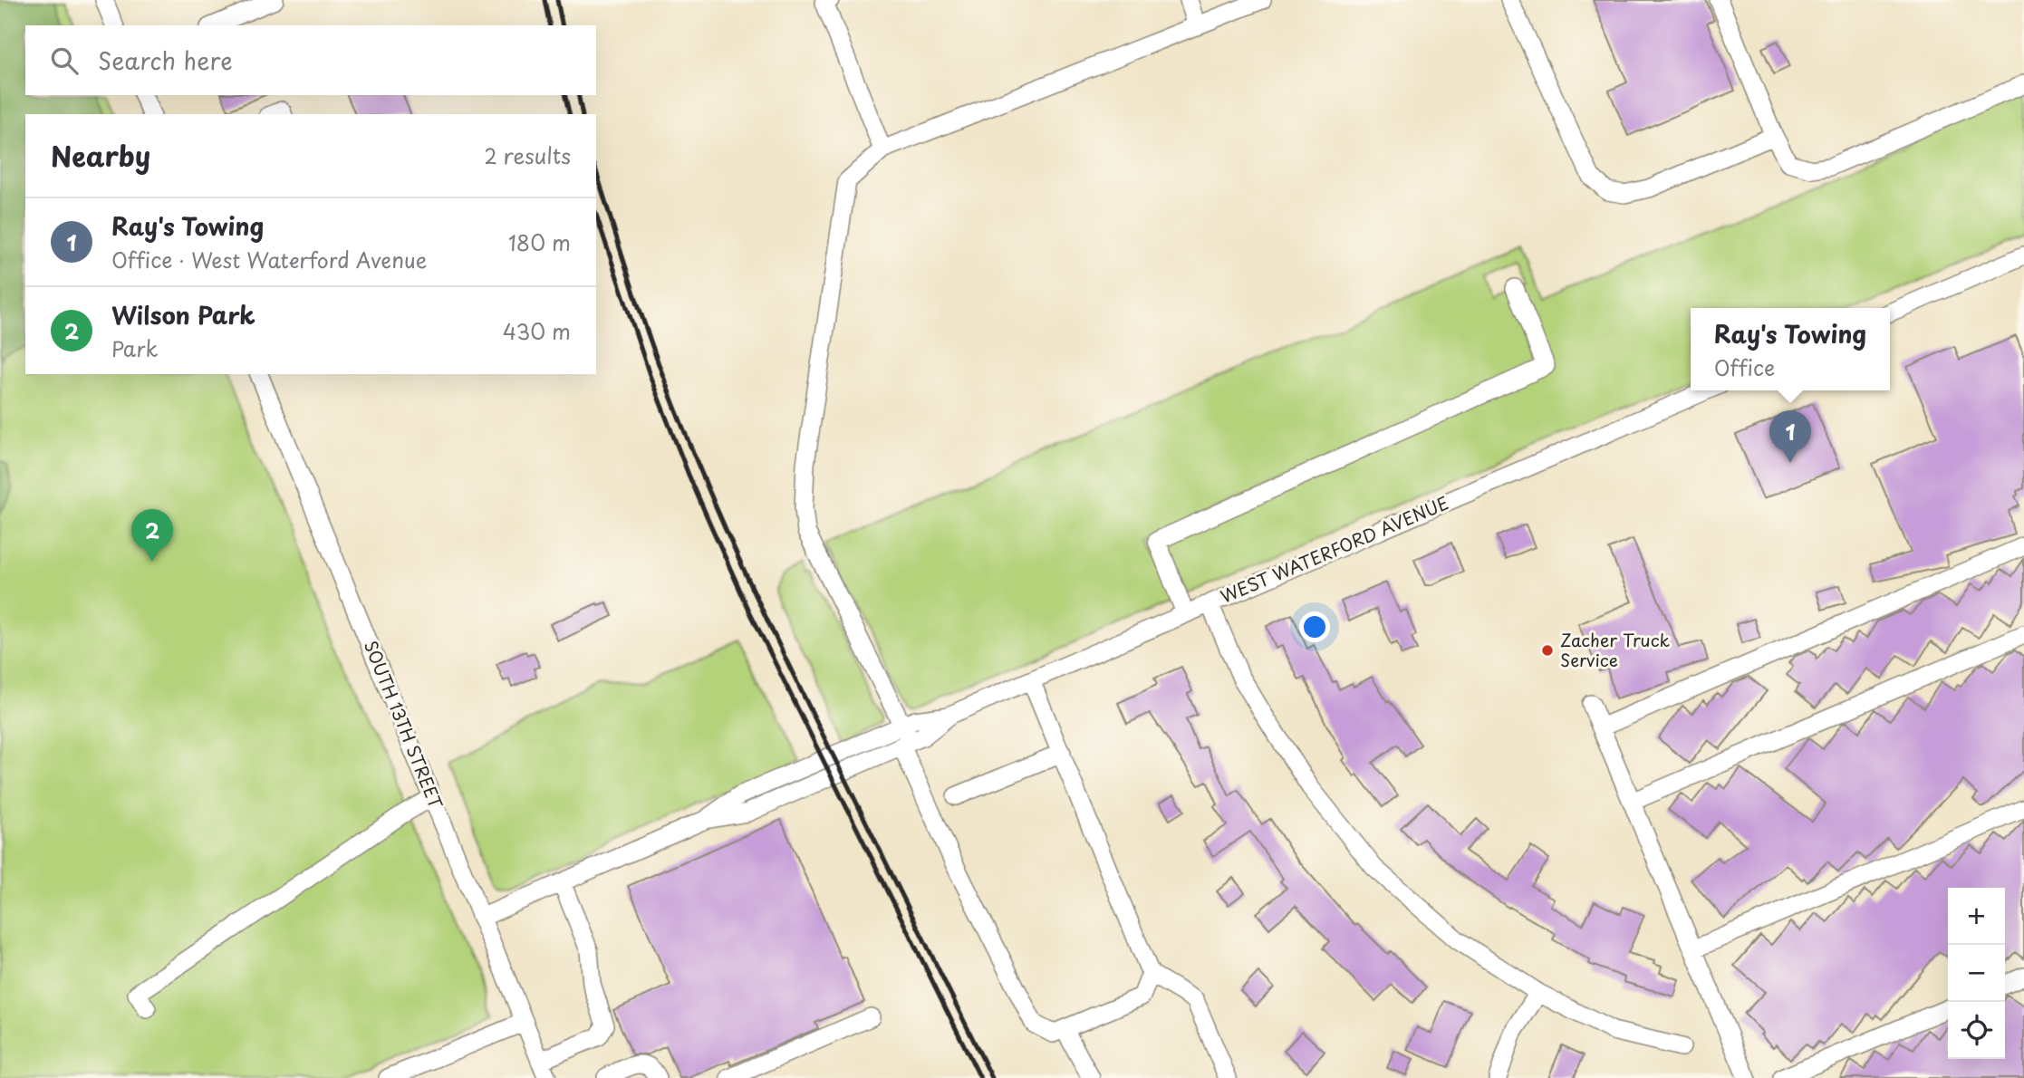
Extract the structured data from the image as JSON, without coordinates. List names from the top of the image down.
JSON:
{
  "streets": {
    "street": ["WEST WATERFORD AVENUE", "SOUTH 13TH STREET"]
  },
  "crossings": [
    ["WEST WATERFORD AVENUE", "SOUTH 13TH STREET"]
  ],
  "places": ["Zacher Truck Service"],
  "page": {
    "search": "Search here",
    "heading": ["Nearby", "2 results"],
    "list": [
      {
        "mark": "1",
        "name": "Ray's Towing",
        "note": "Office · West Waterford Avenue",
        "value": "180 m"
      },
      {
        "mark": "2",
        "name": "Wilson Park",
        "note": "Park",
        "value": "430 m"
      }
    ],
    "popup": ["Ray's Towing", "Office"],
    "pins": ["1", "2"],
    "map_buttons": ["+", "−"]
  }
}
